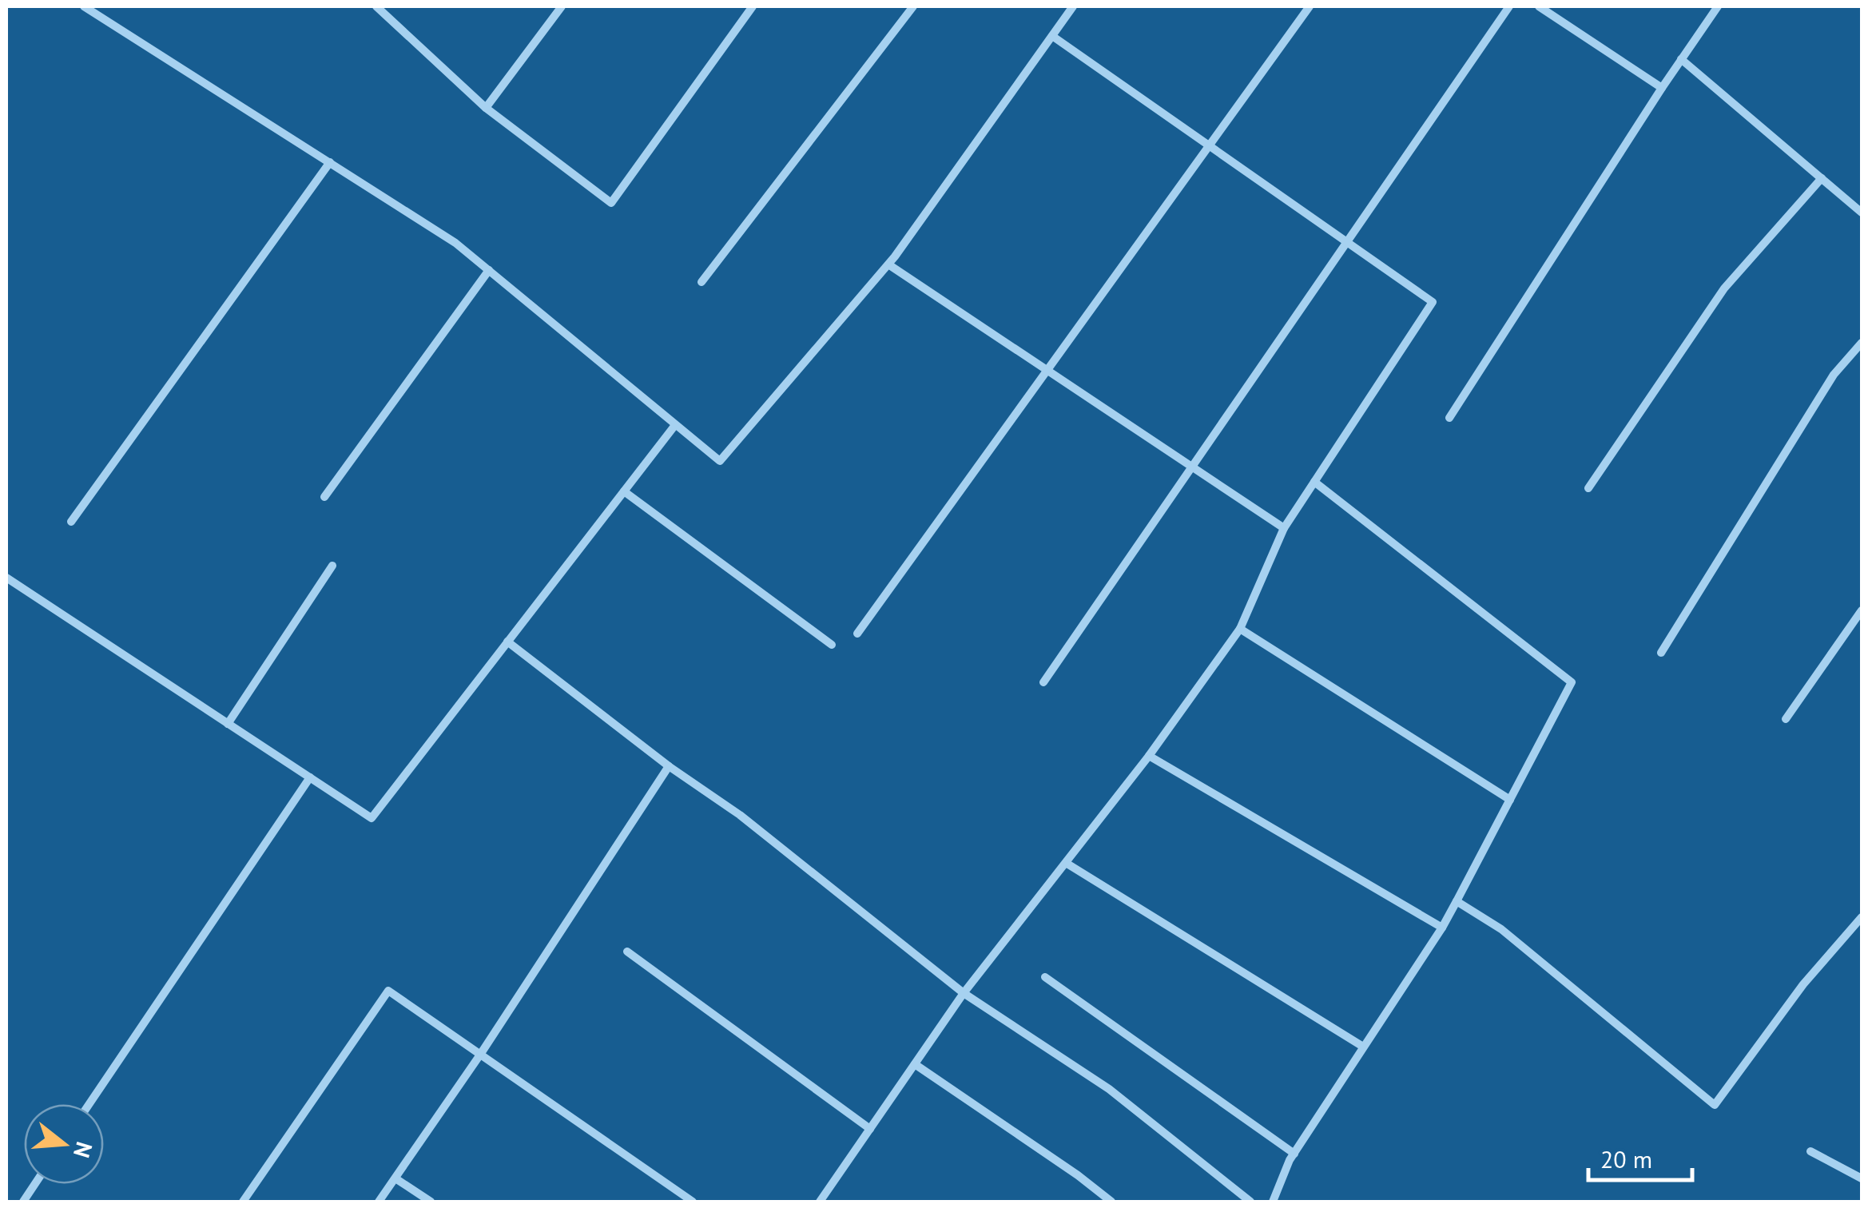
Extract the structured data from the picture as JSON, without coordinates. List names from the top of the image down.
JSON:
{
  "scale_bar": "20 m",
  "north": "right"
}
